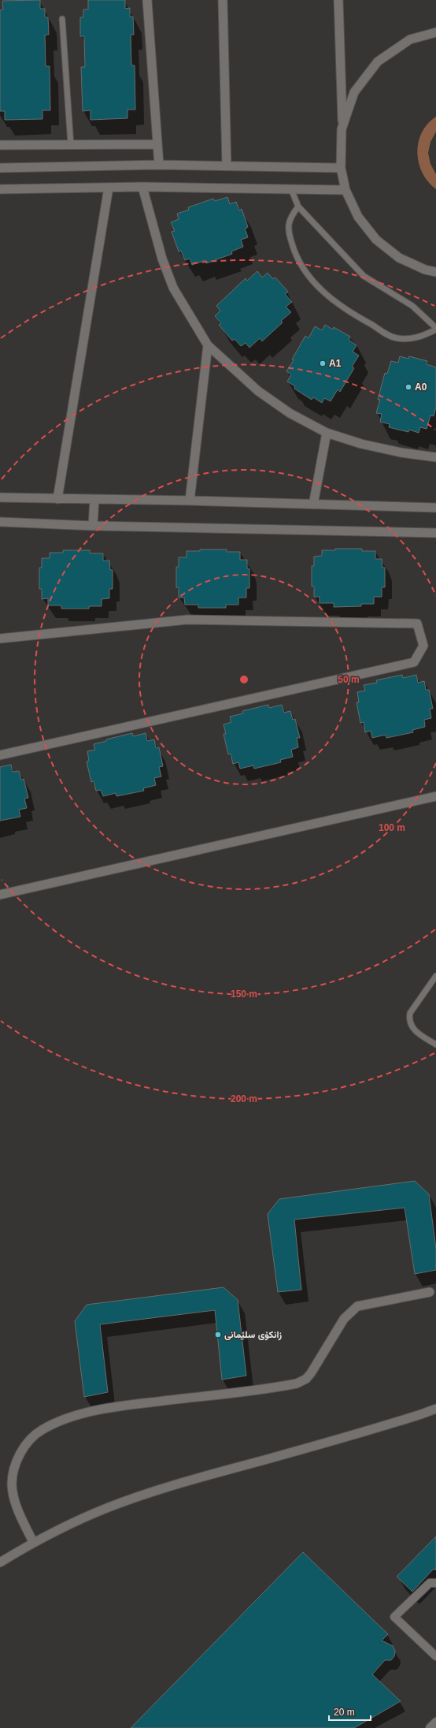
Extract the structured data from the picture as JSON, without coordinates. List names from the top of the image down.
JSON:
{
  "places": ["A1", "A0", "زانکۆی سلێمانی"],
  "scale_bar": "20 m",
  "rings": [
    "50 m",
    "100 m",
    "150 m",
    "200 m"
  ]
}
